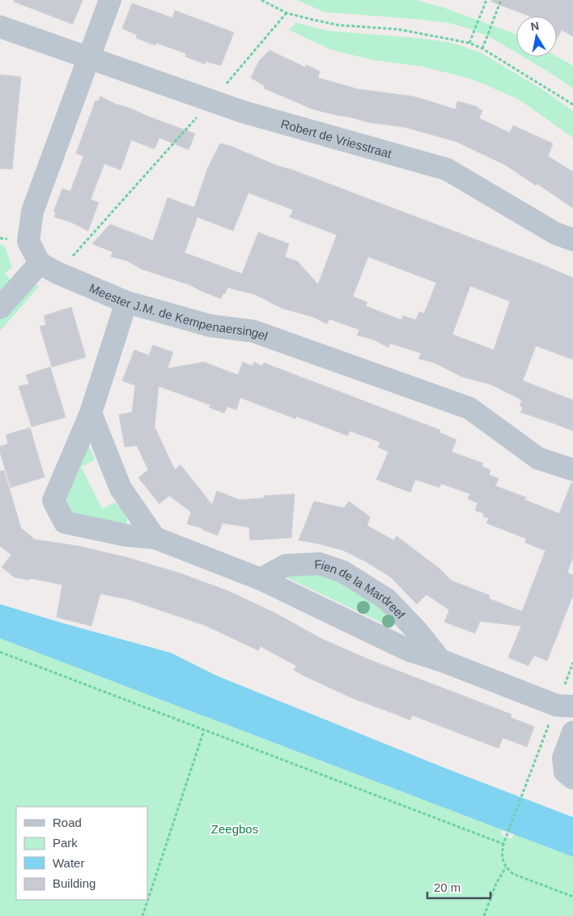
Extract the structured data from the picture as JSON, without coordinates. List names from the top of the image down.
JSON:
{
  "streets": {
    "street": ["Robert de Vriesstraat", "Meester J.M. de Kempenaersingel", "Fien de la Mardreef"]
  },
  "crossings": [
    ["Meester J.M. de Kempenaersingel", "Fien de la Mardreef"]
  ],
  "parks": ["Zeegbos"],
  "legend": [
    "Road",
    "Park",
    "Water",
    "Building"
  ],
  "scale_bar": "20 m",
  "north": "top"
}
